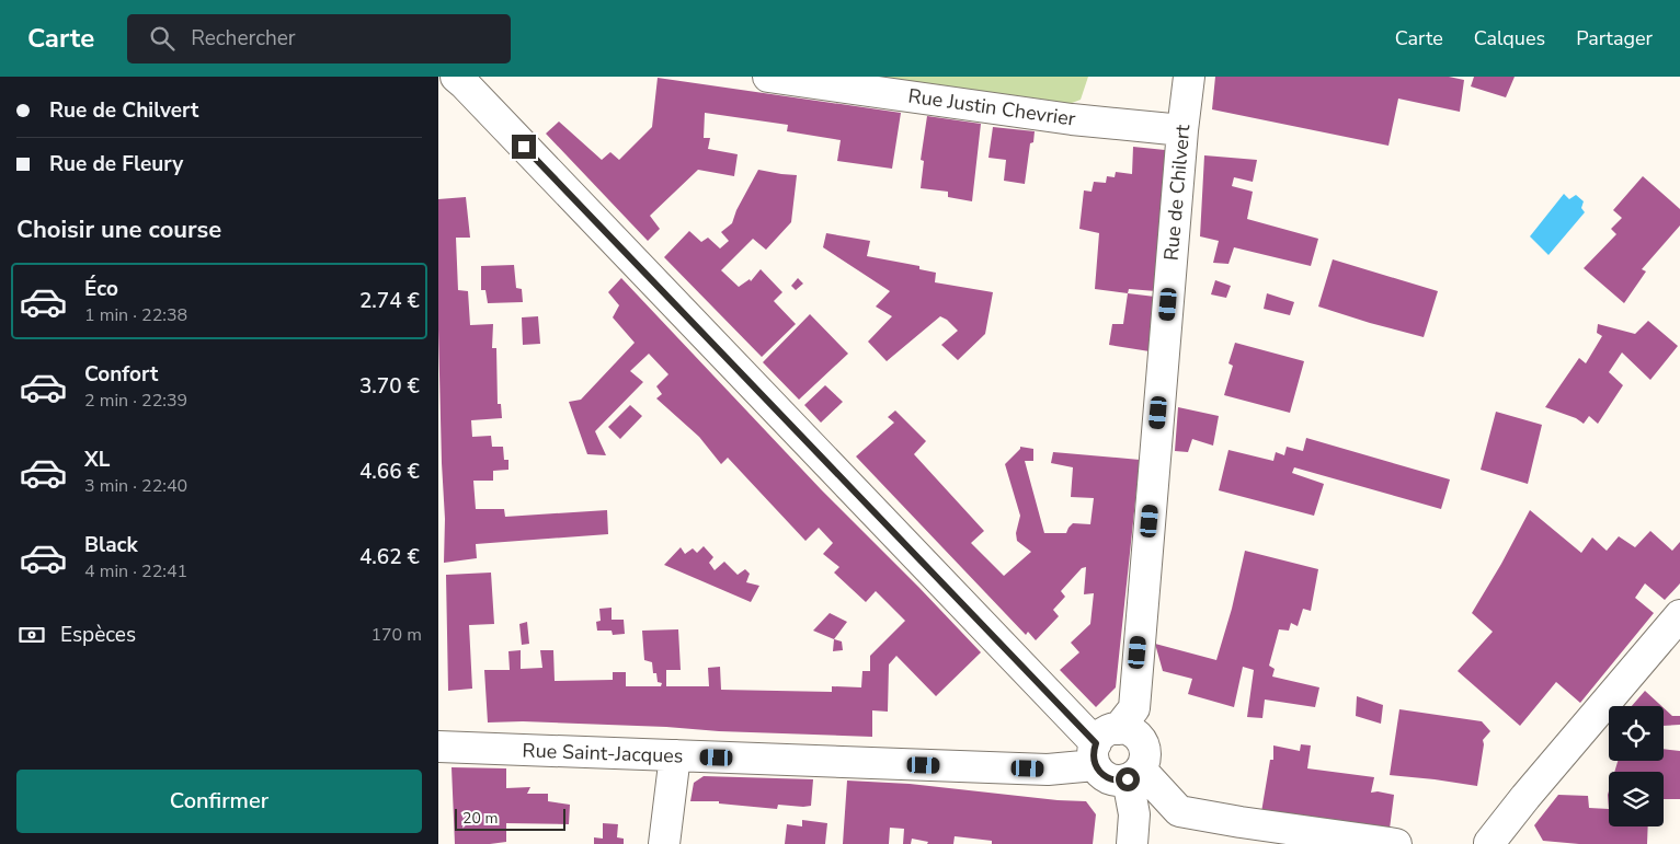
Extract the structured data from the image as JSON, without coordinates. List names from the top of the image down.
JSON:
{
  "streets": {
    "street": ["Rue Justin Chevrier", "Rue de Chilvert", "Rue Saint-Jacques"]
  },
  "crossings": [
    ["Rue Justin Chevrier", "Rue de Chilvert"],
    ["Rue de Chilvert", "Rue Saint-Jacques"]
  ],
  "scale_bar": "20 m",
  "page": {
    "header": "Carte",
    "search": "Rechercher",
    "nav": ["Carte", "Calques", "Partager"],
    "banner": ["Rue de Chilvert", "Rue de Fleury"],
    "heading": "Choisir une course",
    "list": [
      {
        "name": "Éco",
        "note": "1 min · 22:38",
        "value": "2.74 €"
      },
      {
        "name": "Confort",
        "note": "2 min · 22:39",
        "value": "3.70 €"
      },
      {
        "name": "XL",
        "note": "3 min · 22:40",
        "value": "4.66 €"
      },
      {
        "name": "Black",
        "note": "4 min · 22:41",
        "value": "4.62 €"
      }
    ],
    "pay": ["Espèces", "170 m"],
    "buttons": "Confirmer",
    "scale": "20 m"
  }
}
